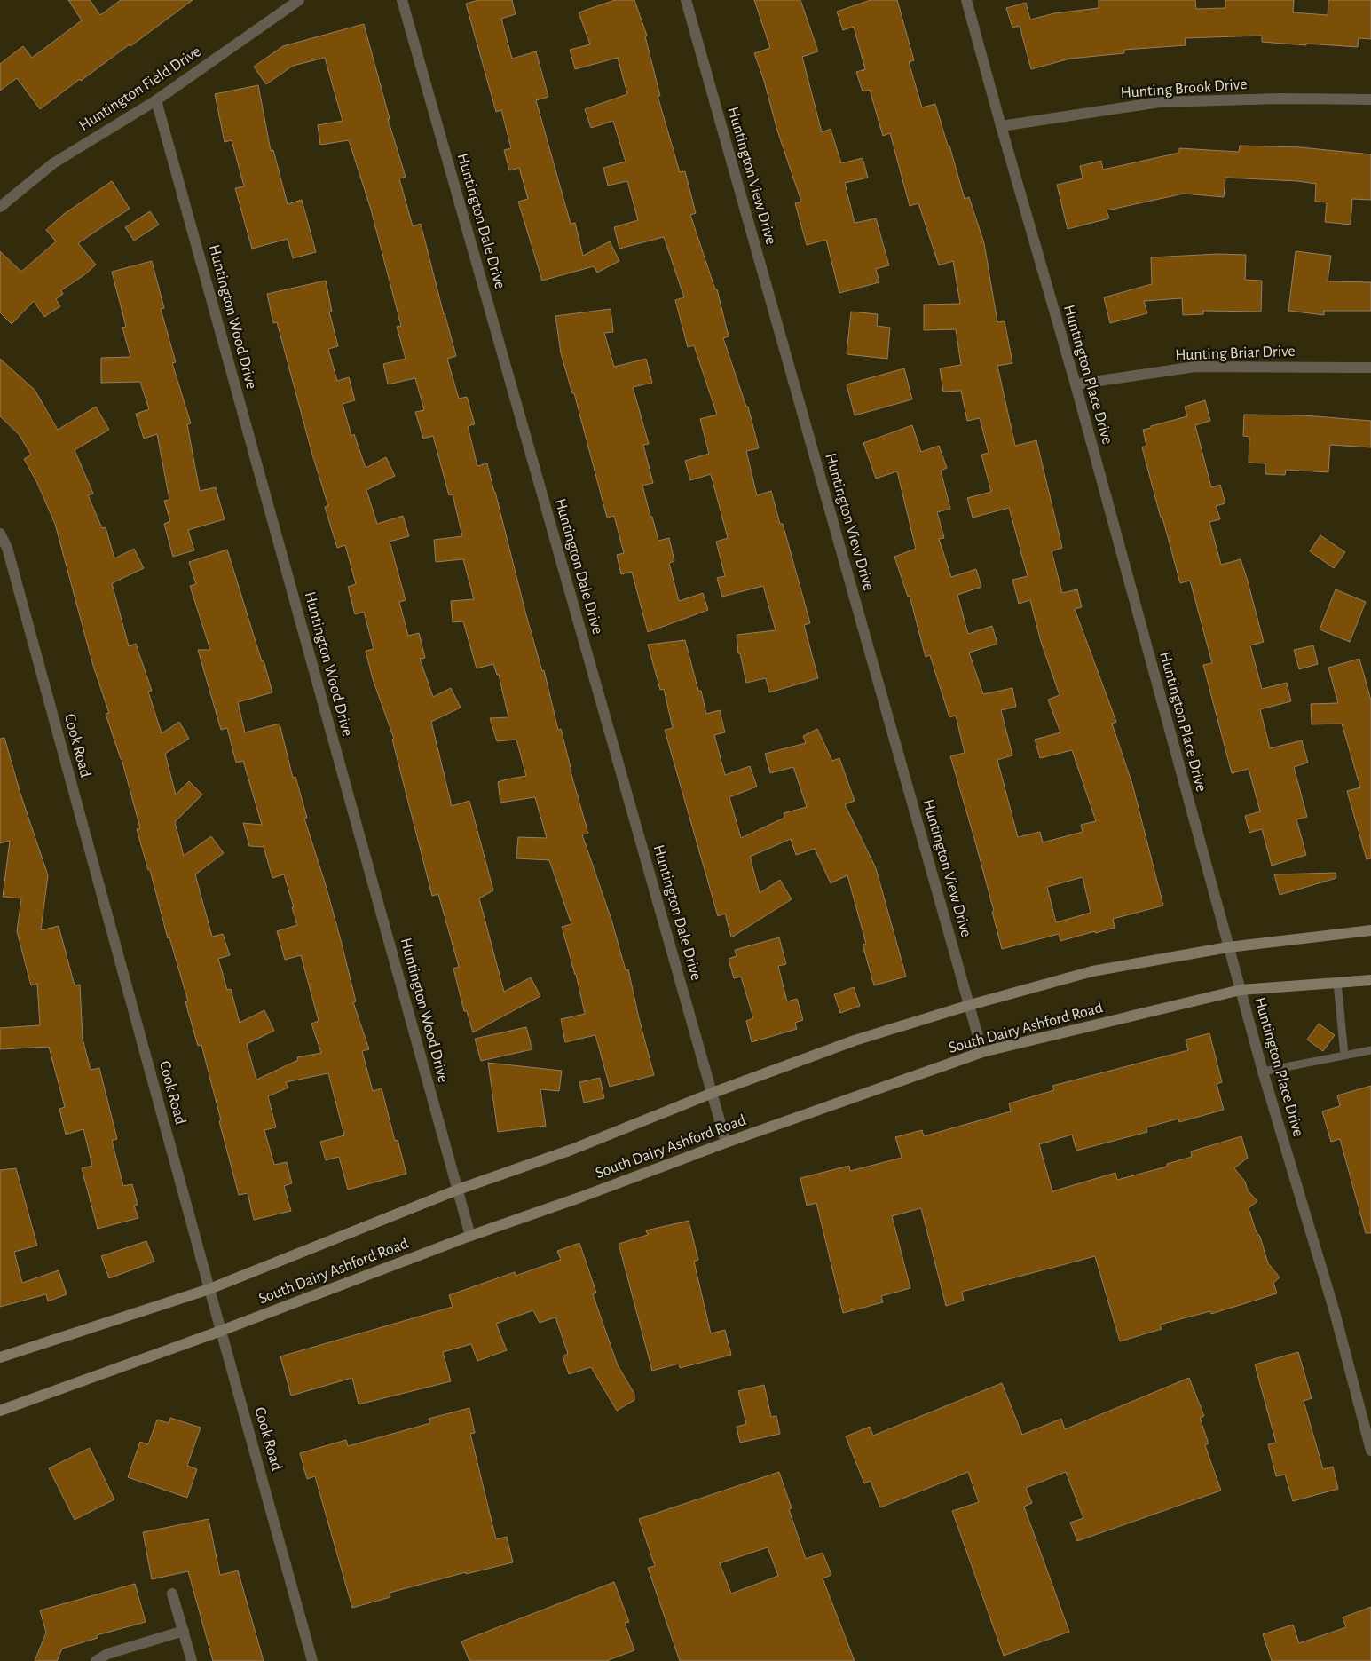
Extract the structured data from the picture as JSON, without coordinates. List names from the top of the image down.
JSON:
{
  "streets": {
    "main road": ["South Dairy Ashford Road"],
    "street": [
      "Huntington Field Drive",
      "Hunting Brook Drive",
      "Huntington View Drive",
      "Huntington Dale Drive",
      "Huntington Wood Drive",
      "Hunting Briar Drive",
      "Huntington Place Drive",
      "Cook Road"
    ]
  },
  "crossings": [
    ["Huntington Field Drive", "Huntington Wood Drive"],
    ["Hunting Brook Drive", "Huntington Place Drive"],
    ["Huntington View Drive", "South Dairy Ashford Road"],
    ["Huntington Dale Drive", "South Dairy Ashford Road"],
    ["Huntington Wood Drive", "South Dairy Ashford Road"],
    ["Hunting Briar Drive", "Huntington Place Drive"],
    ["Huntington Place Drive", "South Dairy Ashford Road"],
    ["Cook Road", "South Dairy Ashford Road"]
  ]
}
